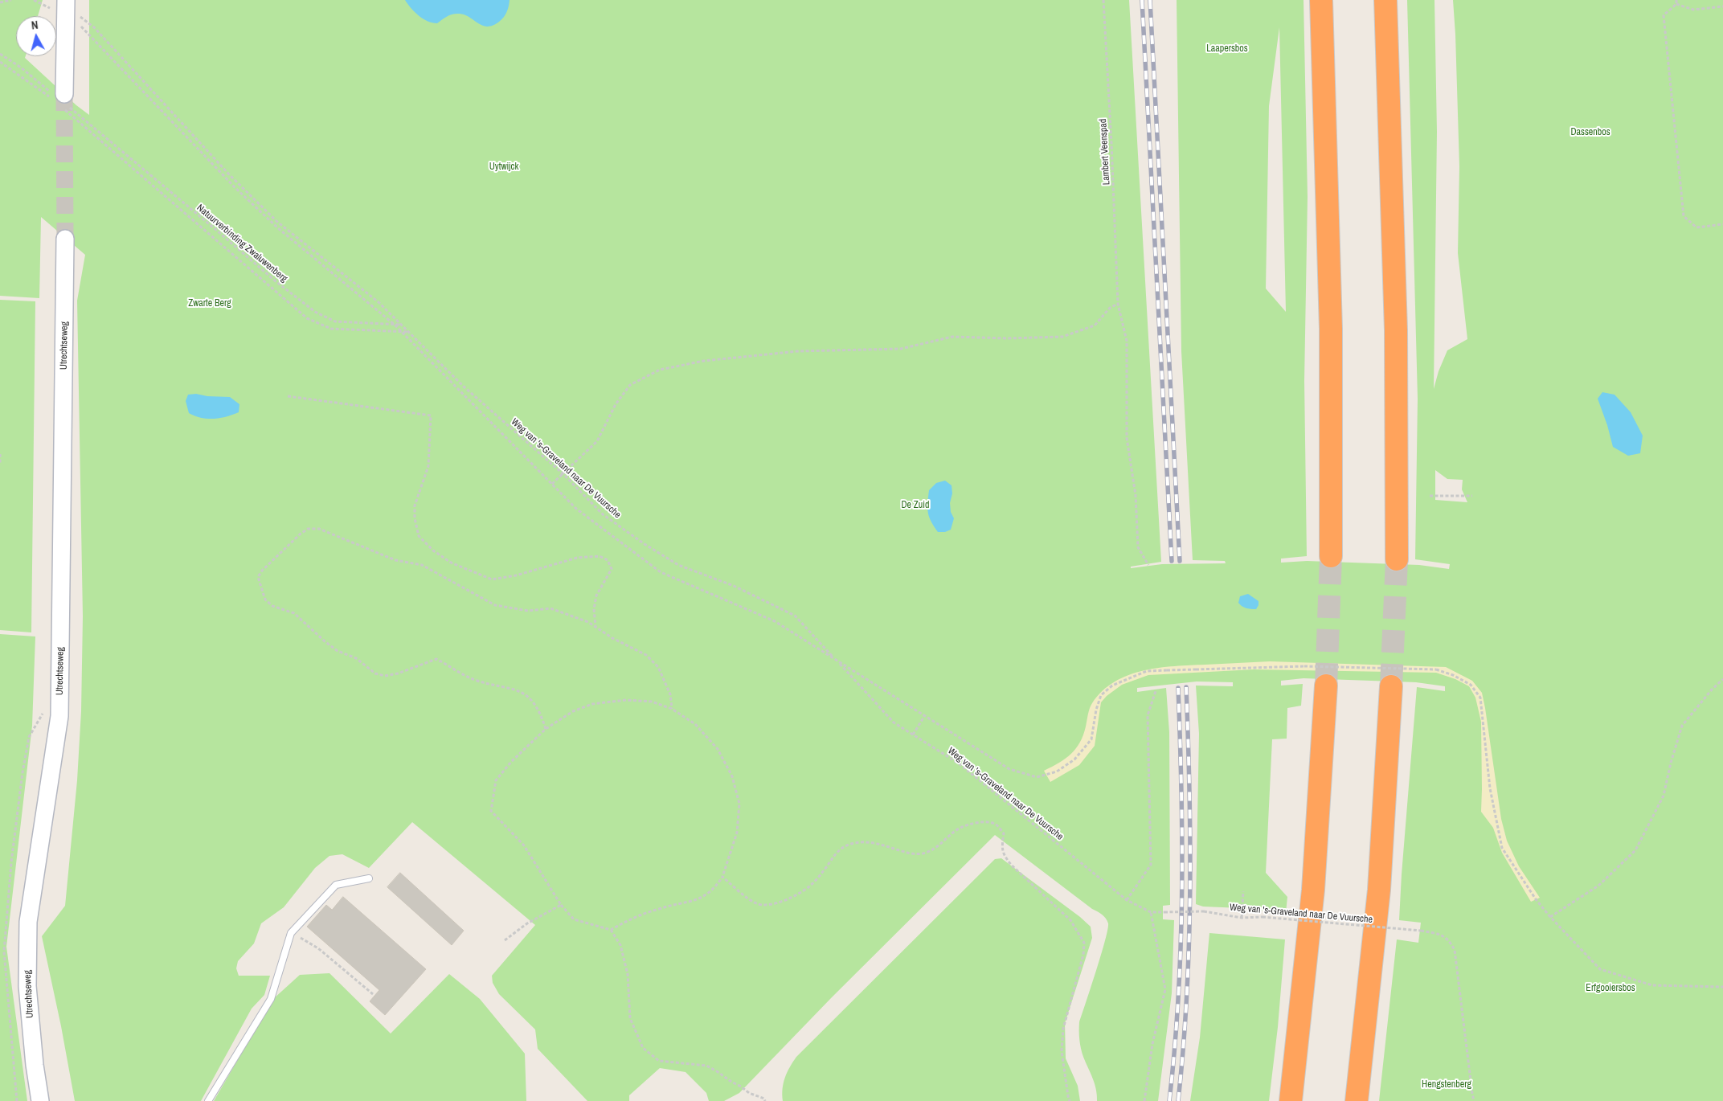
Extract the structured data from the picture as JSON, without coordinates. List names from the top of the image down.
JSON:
{
  "streets": {
    "main road": ["Utrechtseweg"],
    "path": ["Lambert Veenspad", "Natuurverbinding Zwaluwenberg", "Weg van 's-Graveland naar De Vuursche"]
  },
  "crossings": [
    ["Natuurverbinding Zwaluwenberg", "Weg van 's-Graveland naar De Vuursche"]
  ],
  "parks": [
    "Laapersbos",
    "Dassenbos",
    "Uytwijck",
    "Zwarte Berg",
    "De Zuid",
    "Erfgooiersbos",
    "Hengstenberg"
  ],
  "north": "top"
}
